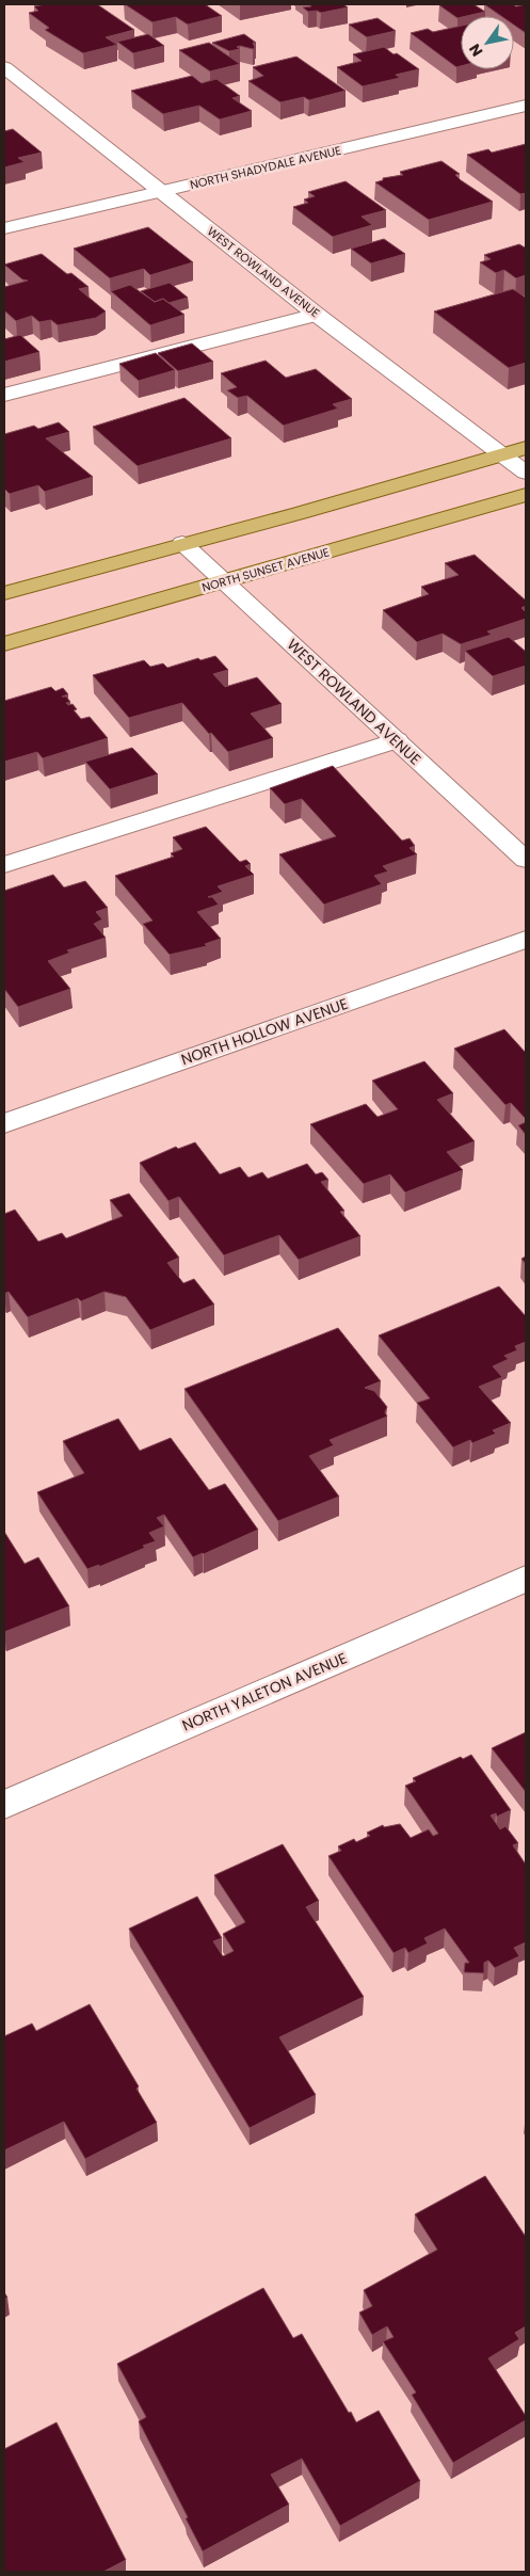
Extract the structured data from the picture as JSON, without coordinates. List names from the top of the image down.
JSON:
{
  "streets": {
    "main road": ["NORTH SUNSET AVENUE"],
    "street": [
      "NORTH SHADYDALE AVENUE",
      "WEST ROWLAND AVENUE",
      "NORTH HOLLOW AVENUE",
      "NORTH YALETON AVENUE"
    ]
  },
  "crossings": [
    ["NORTH SHADYDALE AVENUE", "WEST ROWLAND AVENUE"],
    ["WEST ROWLAND AVENUE", "NORTH SUNSET AVENUE"]
  ],
  "north": "bottom left"
}
